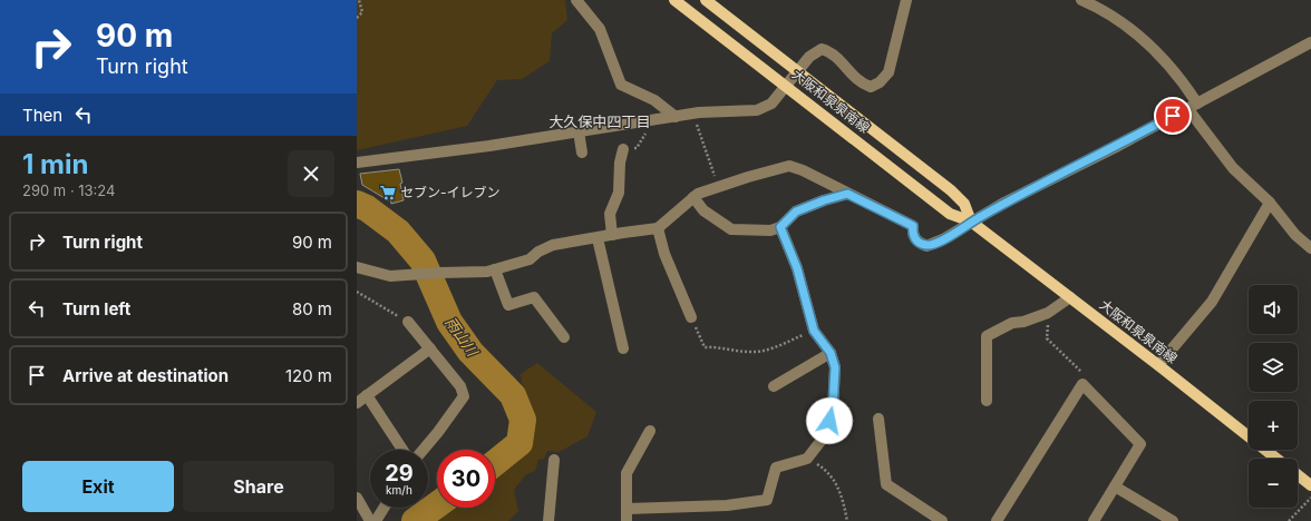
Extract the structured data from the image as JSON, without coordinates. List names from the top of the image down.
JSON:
{
  "streets": {
    "main road": ["大阪和泉泉南線"]
  },
  "districts": ["大久保中四丁目"],
  "water": ["雨山川"],
  "places": {
    "supermarket": ["セブン-イレブン"]
  },
  "page": {
    "turn": ["90 m", "Turn right"],
    "then": "Then",
    "heading": ["1 min", "290 m · 13:24"],
    "list": [
      {
        "name": "Turn right",
        "value": "90 m"
      },
      {
        "name": "Turn left",
        "value": "80 m"
      },
      {
        "name": "Arrive at destination",
        "value": "120 m"
      }
    ],
    "map_buttons": ["+", "−"],
    "speed": "29 km/h",
    "limit": "30",
    "buttons": ["Exit", "Share"]
  }
}
